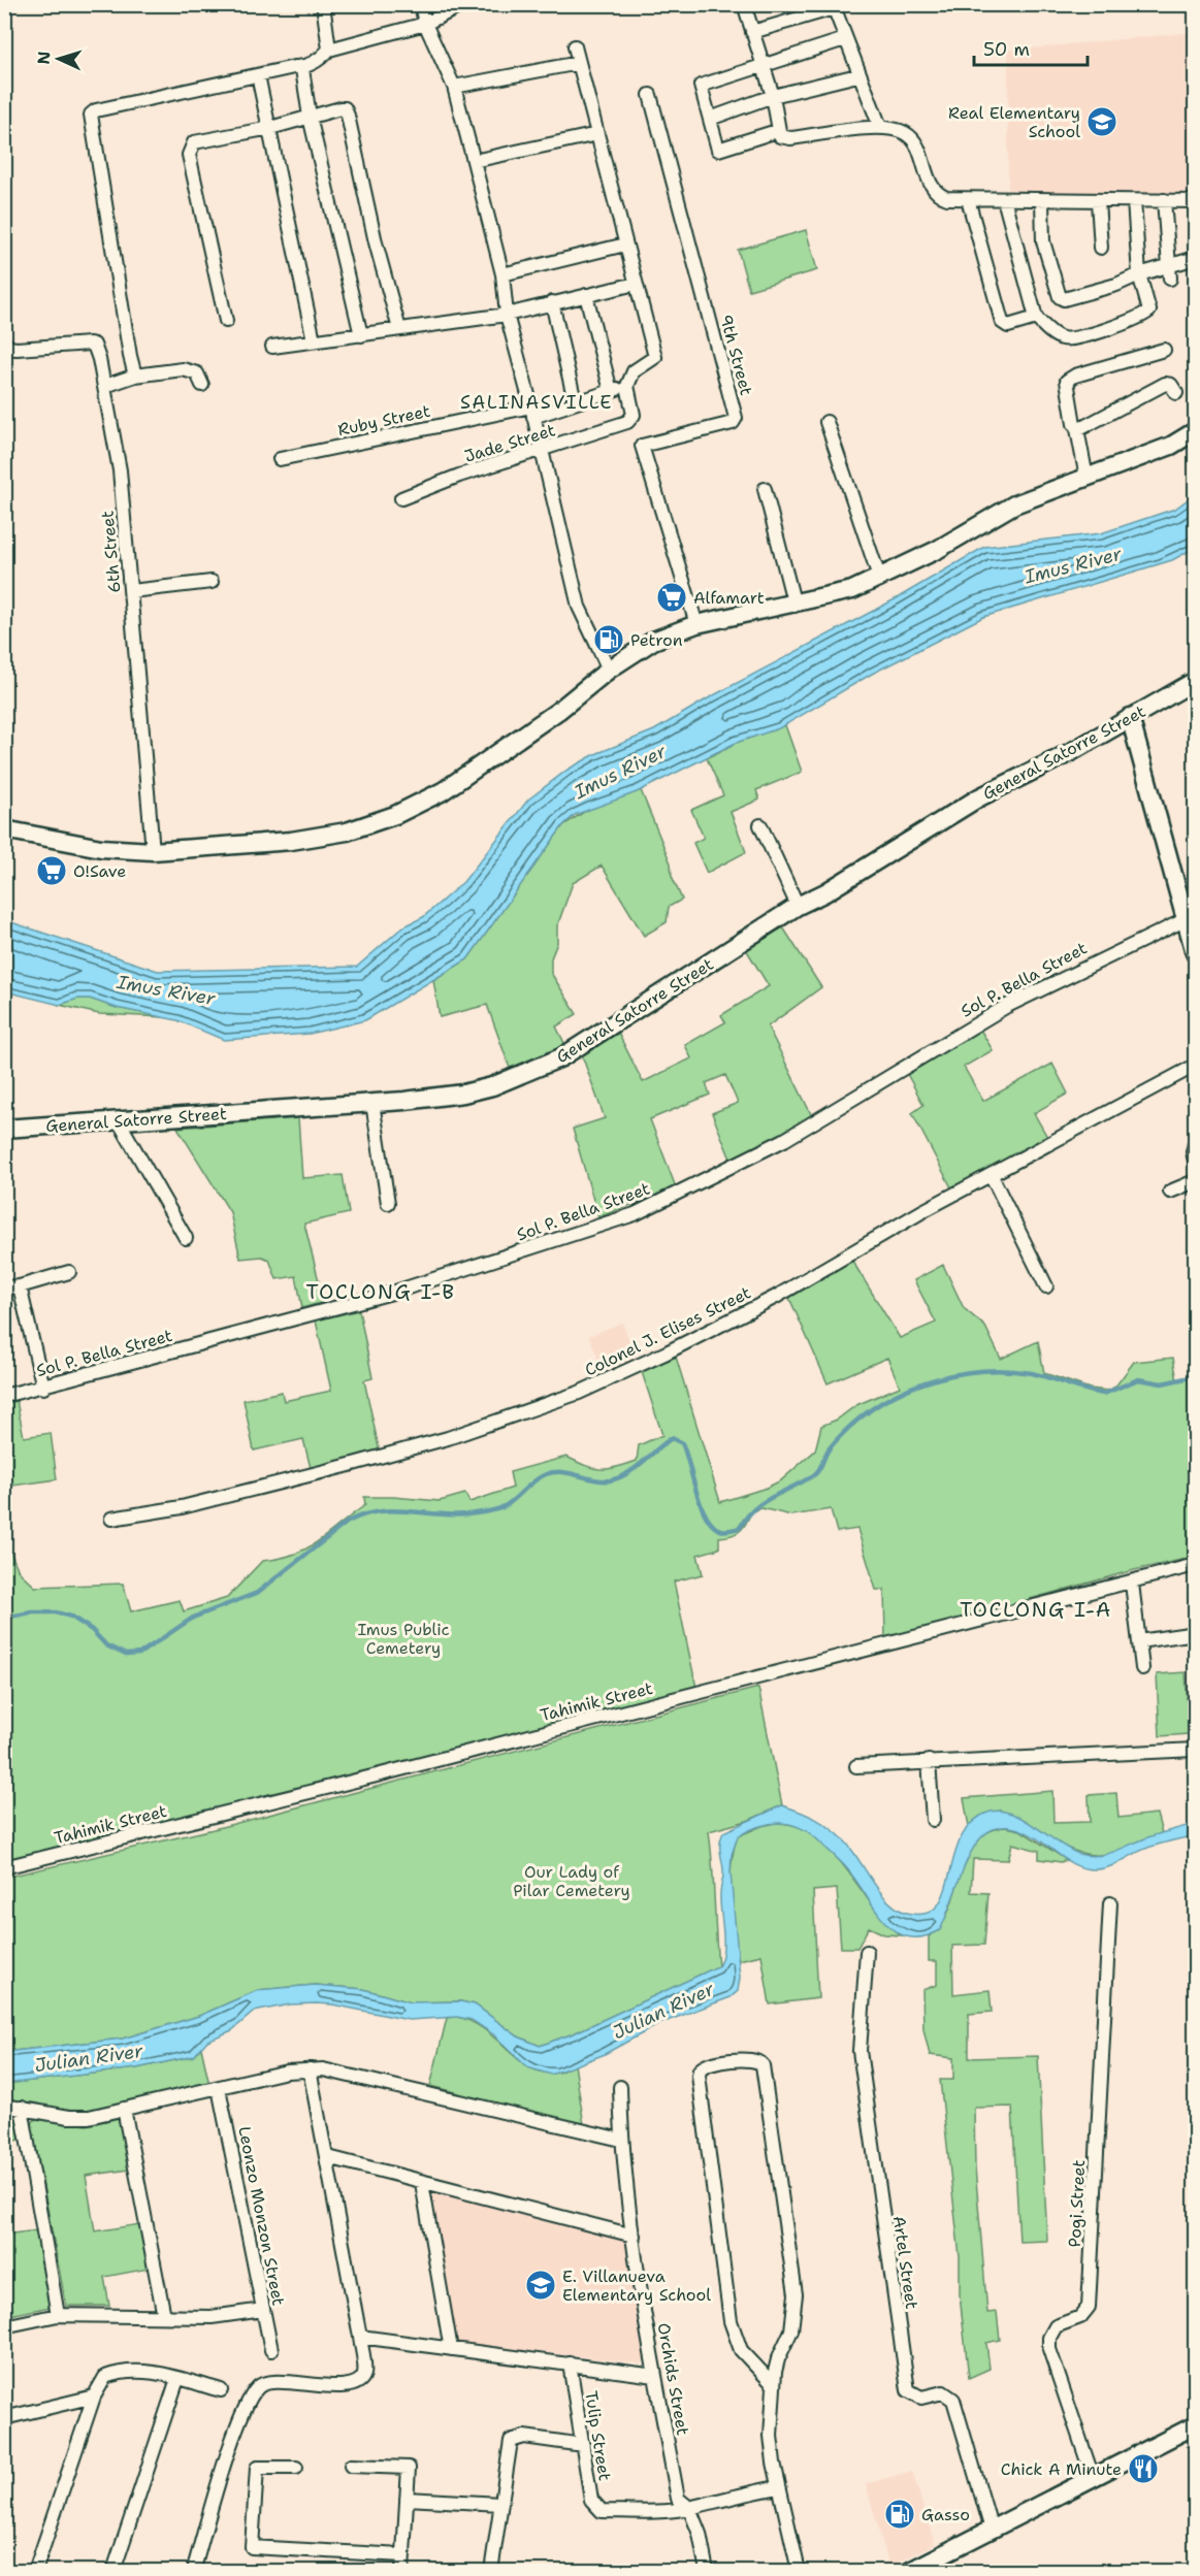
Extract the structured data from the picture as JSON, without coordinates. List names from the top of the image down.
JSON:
{
  "streets": {
    "main road": ["General Satorre Street"],
    "street": [
      "9th Street",
      "Ruby Street",
      "Jade Street",
      "6th Street",
      "Sol P. Bella Street",
      "Colonel J. Elises Street",
      "Tahimik Street",
      "Pogi Street",
      "Leonzo Monzon Street",
      "Artel Street",
      "Orchids Street",
      "Tulip Street"
    ]
  },
  "crossings": [
    ["Ruby Street", "Jade Street"],
    ["Orchids Street", "Tulip Street"]
  ],
  "districts": ["SALINASVILLE", "TOCLONG I-B", "TOCLONG I-A"],
  "water": ["Imus River", "Julian River"],
  "parks": ["Imus Public Cemetery", "Our Lady of Pilar Cemetery"],
  "places": {
    "school or university": ["Real Elementary School", "E. Villanueva Elementary School"],
    "supermarket": ["Alfamart", "O!Save"],
    "fuel station": ["Petron", "Gasso"],
    "restaurant": ["Chick A Minute"]
  },
  "scale_bar": "50 m",
  "north": "left"
}
